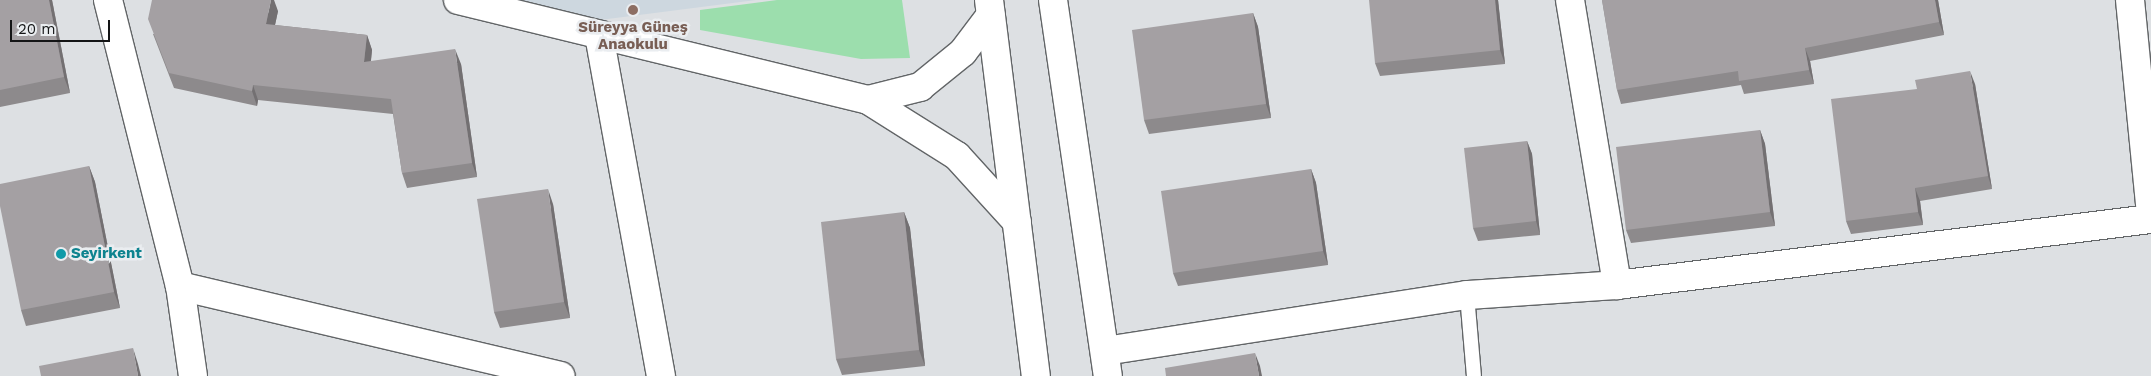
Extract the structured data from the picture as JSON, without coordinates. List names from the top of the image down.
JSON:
{
  "places": ["Süreyya Güneş Anaokulu", "Seyirkent"],
  "scale_bar": "20 m"
}
